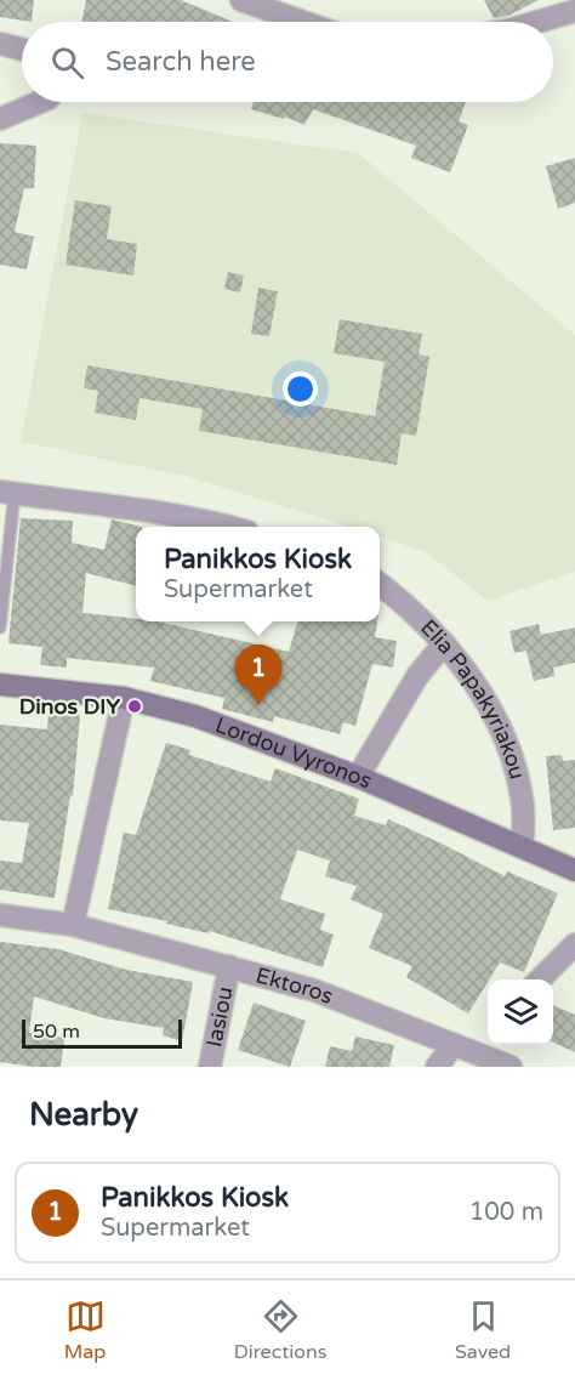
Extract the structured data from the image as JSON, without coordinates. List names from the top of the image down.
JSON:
{
  "streets": {
    "street": [
      "Elia Papakyriakou",
      "Lordou Vyronos",
      "Ektoros",
      "Iasiou"
    ]
  },
  "crossings": [
    ["Elia Papakyriakou", "Lordou Vyronos"],
    ["Ektoros", "Iasiou"]
  ],
  "places": ["Dinos DIY"],
  "scale_bar": "50 m",
  "page": {
    "search": "Search here",
    "popup": ["Panikkos Kiosk", "Supermarket"],
    "pins": "1",
    "scale": "50 m",
    "heading": "Nearby",
    "list": [
      {
        "mark": "1",
        "name": "Panikkos Kiosk",
        "note": "Supermarket",
        "value": "100 m"
      }
    ],
    "nav": ["Map", "Directions", "Saved"]
  }
}
